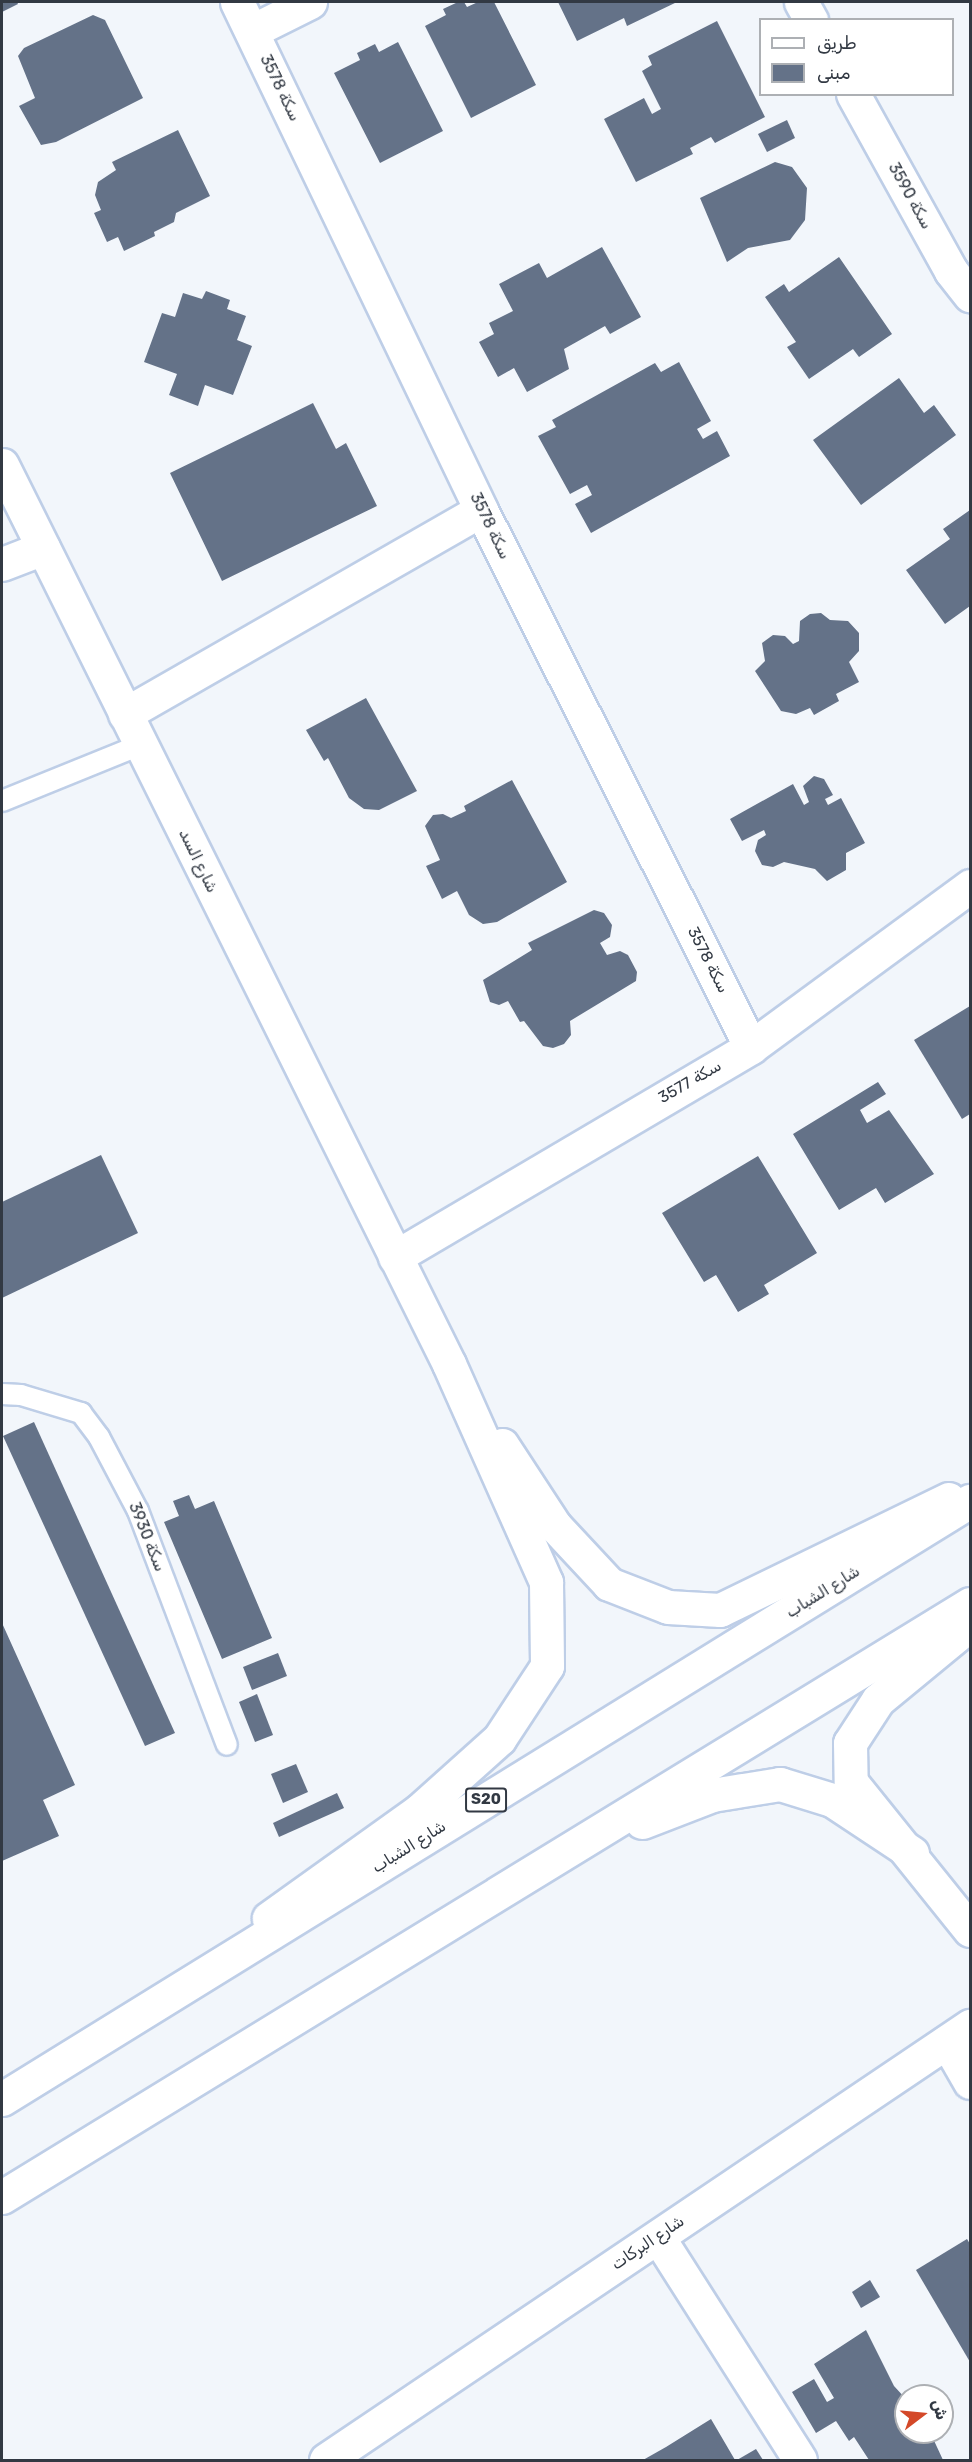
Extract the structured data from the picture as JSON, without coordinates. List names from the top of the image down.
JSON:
{
  "streets": {
    "street": [
      "سكة 3578",
      "سكة 3590",
      "شارع السد",
      "سكة 3577",
      "شارع الشباب",
      "S20",
      "شارع البركات"
    ],
    "lane": ["سكة 3930"]
  },
  "crossings": [
    ["سكة 3578", "سكة 3577"],
    ["شارع السد", "سكة 3577"]
  ],
  "legend": ["طريق", "مبنى"],
  "north": "right"
}
